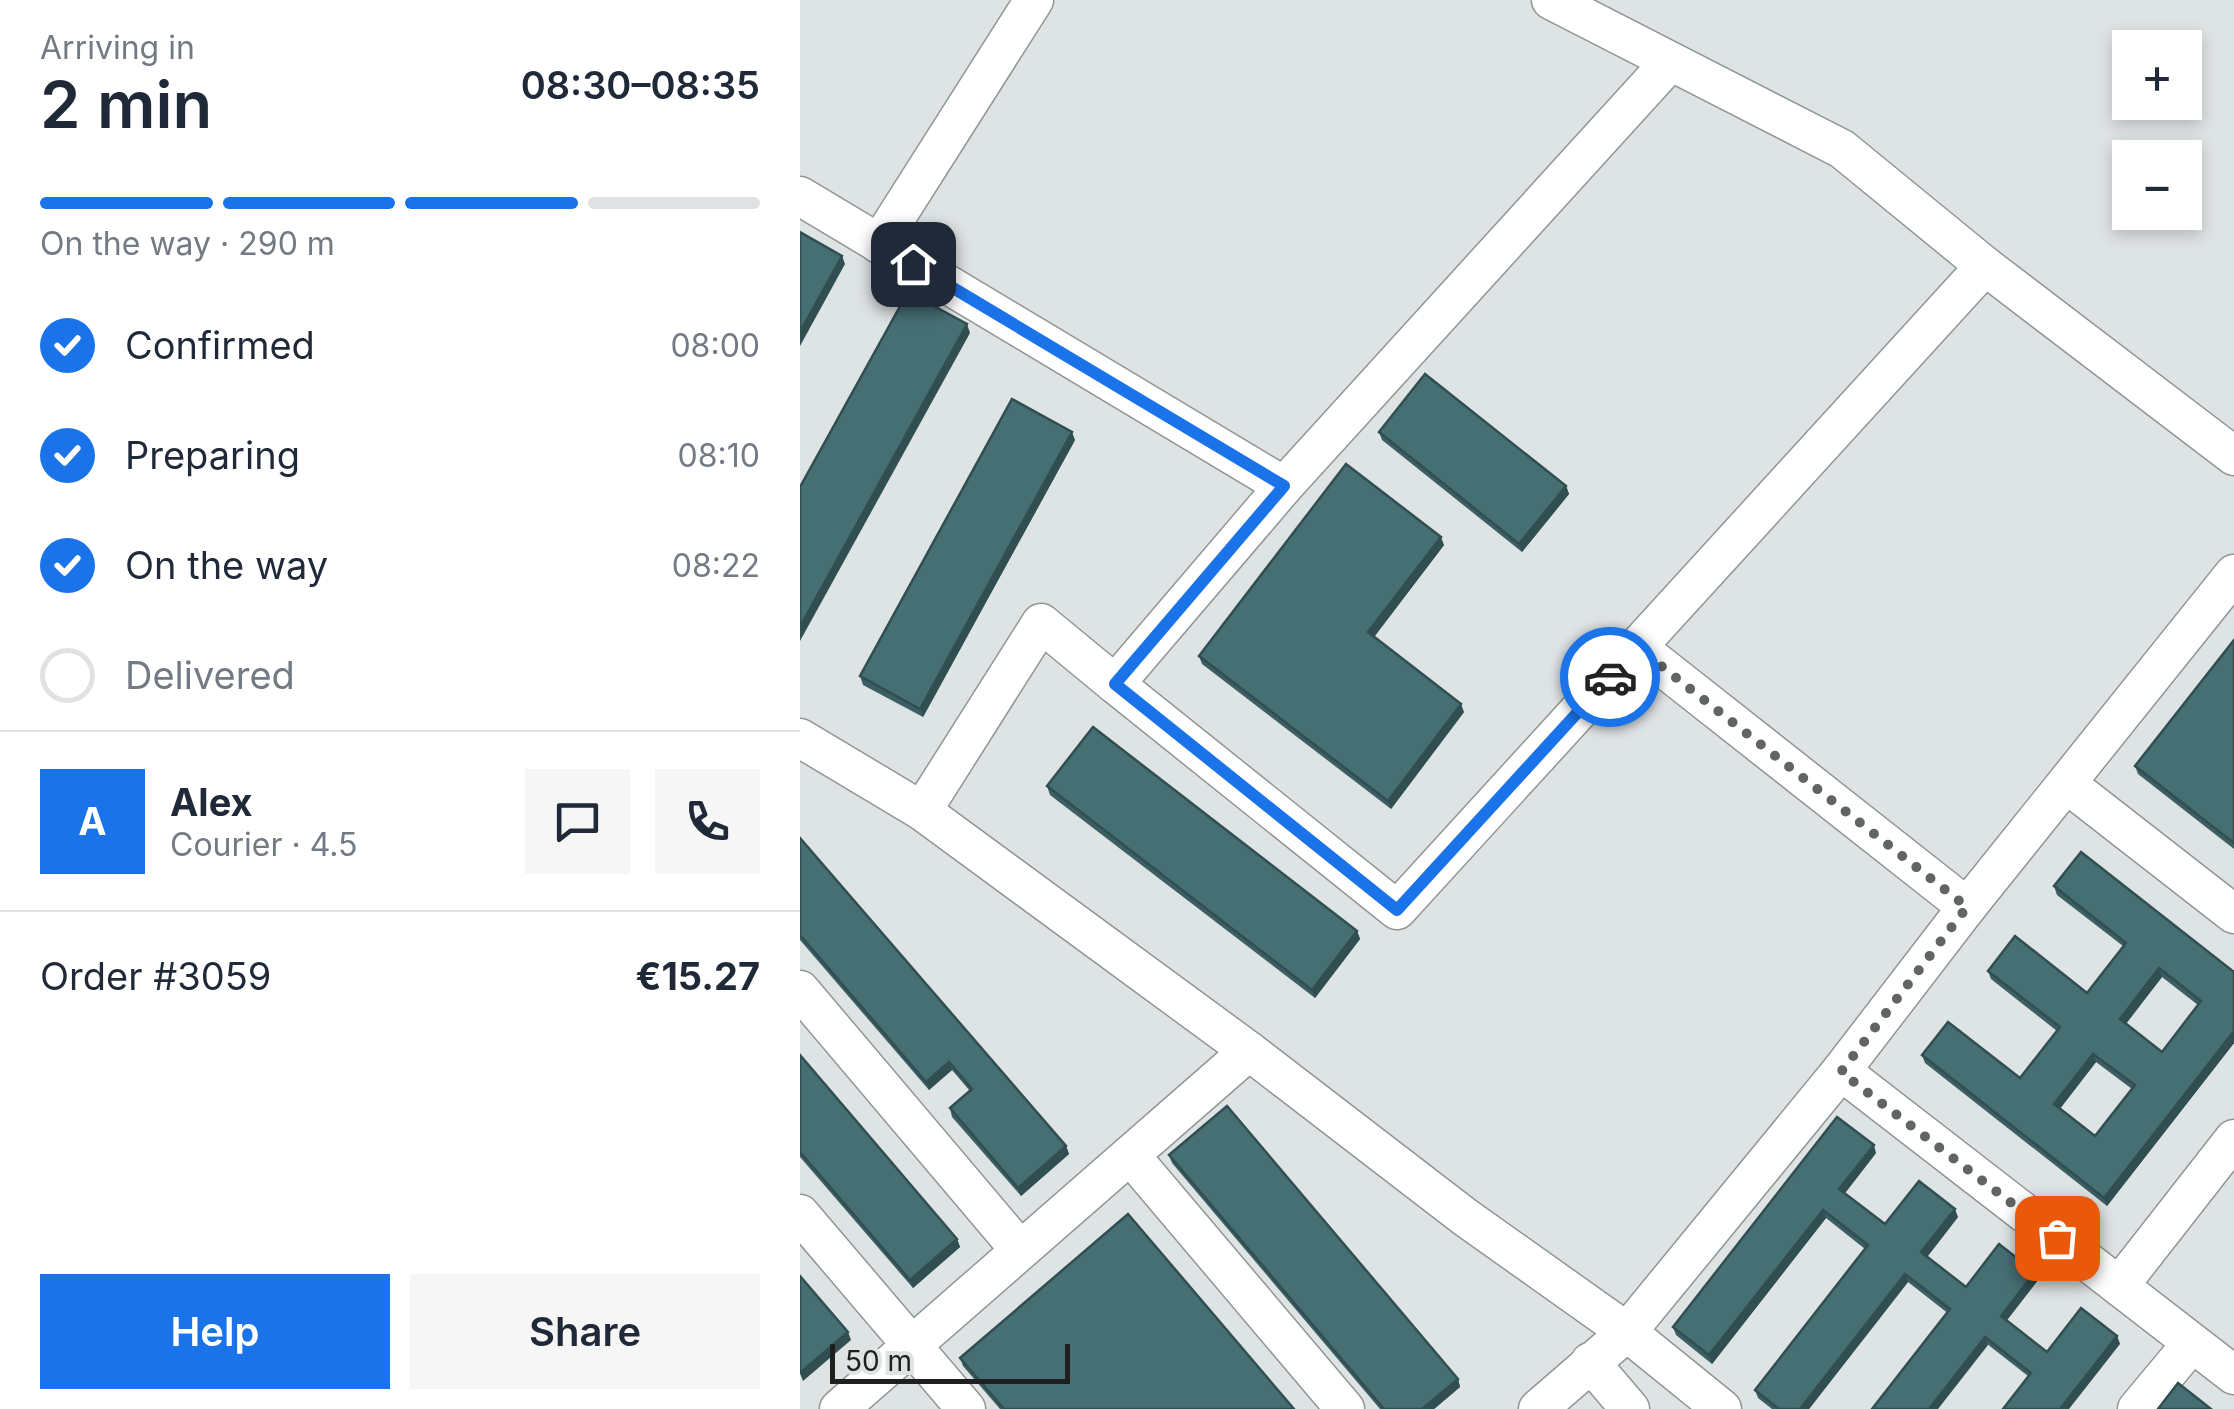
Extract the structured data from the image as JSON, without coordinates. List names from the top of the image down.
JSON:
{
  "scale_bar": "50 m",
  "page": {
    "heading": ["2 min", "Arriving in", "08:30–08:35"],
    "panel": [
      "Alex",
      "Courier · 4.5",
      "Order #3059",
      "€15.27"
    ],
    "map_buttons": ["+", "−"],
    "bar": "On the way · 290 m",
    "list": [
      ["Confirmed", "08:00"],
      ["Preparing", "08:10"],
      ["On the way", "08:22"],
      "Delivered"
    ],
    "round": "A",
    "buttons": ["Help", "Share"],
    "scale": "50 m"
  }
}
